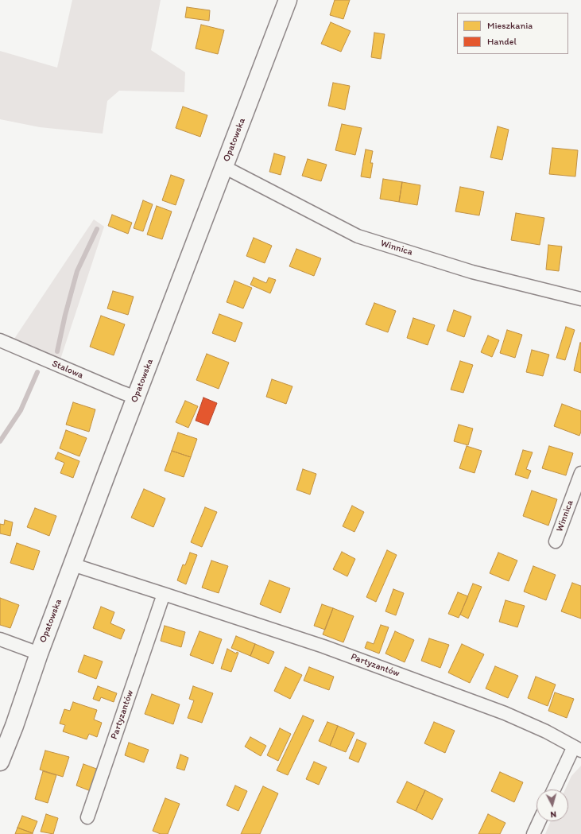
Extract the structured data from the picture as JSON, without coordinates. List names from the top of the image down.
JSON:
{
  "streets": {
    "street": [
      "Opatowska",
      "Winnica",
      "Stalowa",
      "Partyzantów"
    ]
  },
  "crossings": [
    ["Opatowska", "Winnica"],
    ["Opatowska", "Stalowa"],
    ["Opatowska", "Partyzantów"]
  ],
  "legend": ["Mieszkania", "Handel"],
  "north": "bottom"
}
